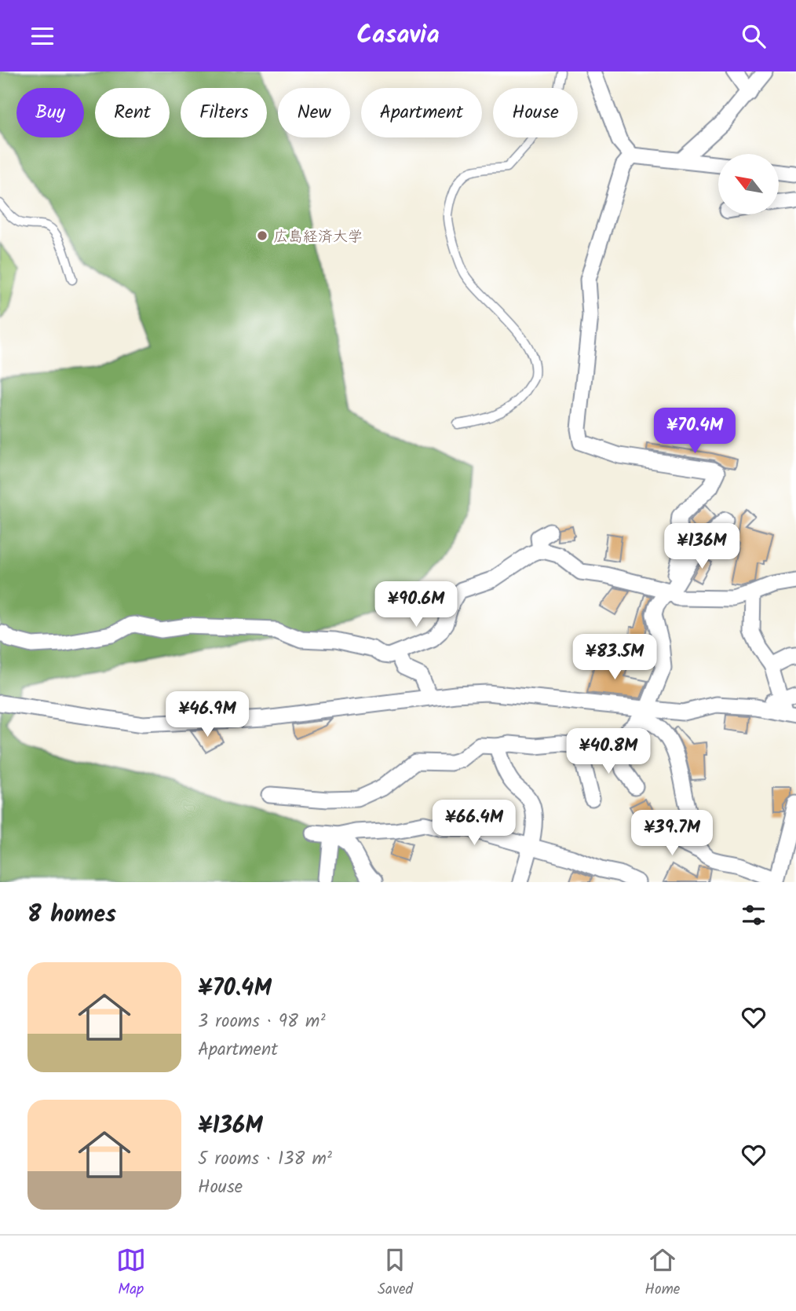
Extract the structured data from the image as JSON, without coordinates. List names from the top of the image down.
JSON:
{
  "places": ["広島経済大学"],
  "north": "top left",
  "page": {
    "header": "Casavia",
    "chip": [
      "Buy",
      "Rent",
      "Filters",
      "New",
      "Apartment",
      "House"
    ],
    "price": [
      "¥70.4M",
      "¥136M",
      "¥90.6M",
      "¥83.5M",
      "¥46.9M",
      "¥40.8M",
      "¥66.4M",
      "¥39.7M"
    ],
    "heading": "8 homes",
    "list": [
      {
        "name": "¥70.4M",
        "note": "3 rooms · 98 m² · Apartment"
      },
      {
        "name": "¥136M",
        "note": "5 rooms · 138 m² · House"
      }
    ],
    "tabs": ["Map", "Saved", "Home"]
  }
}
